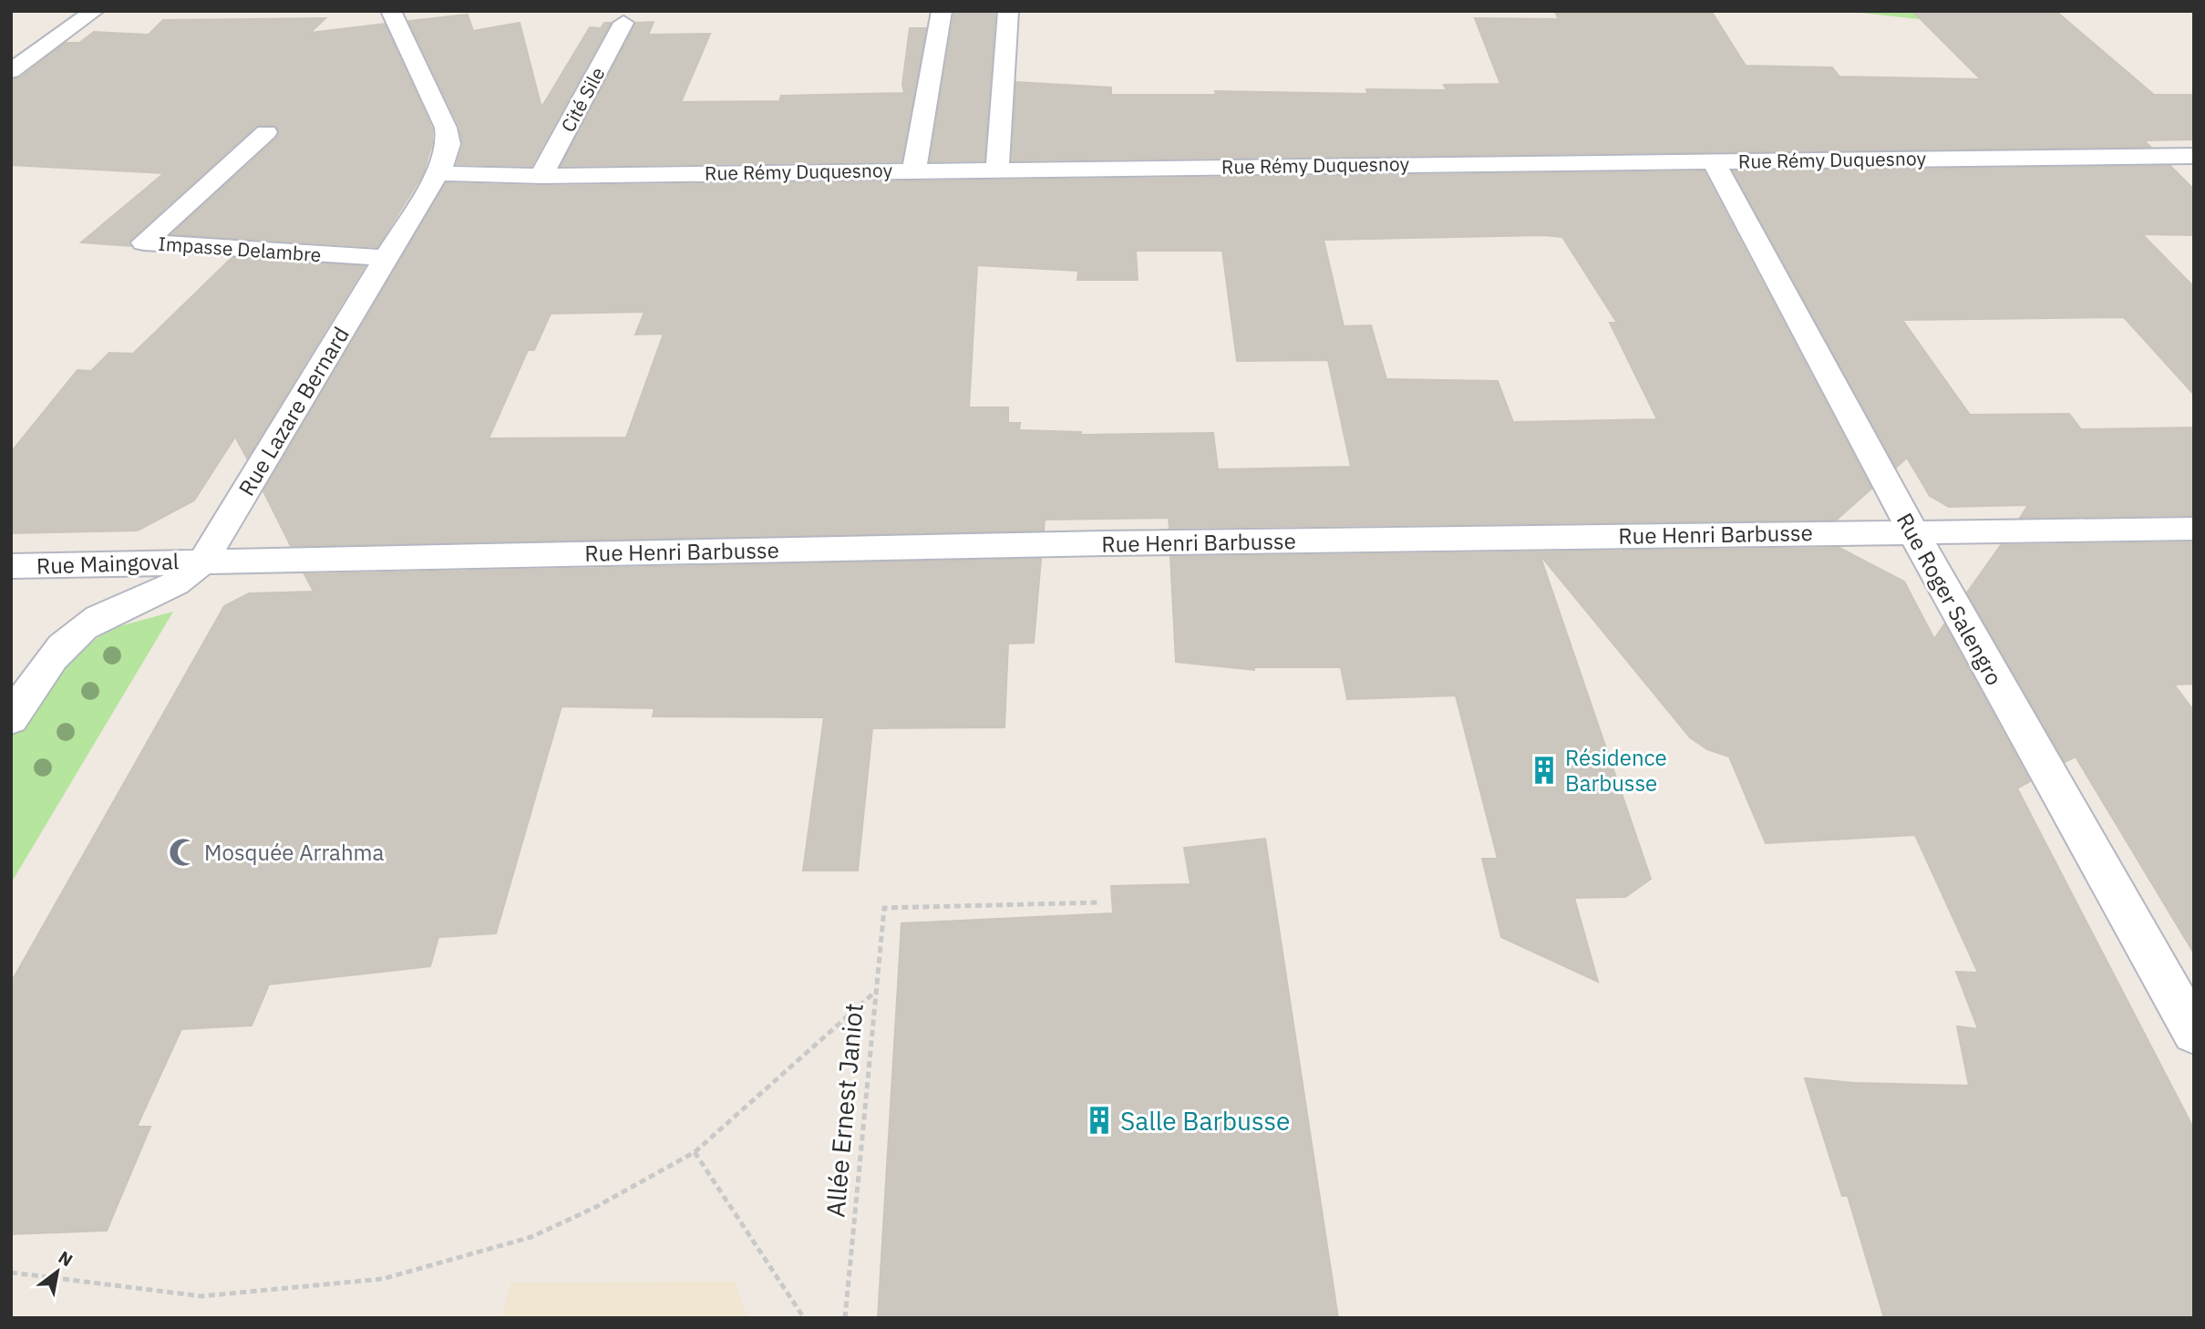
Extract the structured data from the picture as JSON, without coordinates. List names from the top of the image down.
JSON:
{
  "streets": {
    "street": [
      "Cité Sile",
      "Rue Rémy Duquesnoy",
      "Impasse Delambre",
      "Rue Lazare Bernard",
      "Rue Henri Barbusse",
      "Rue Maingoval",
      "Rue Roger Salengro"
    ],
    "path": ["Allée Ernest Janiot"]
  },
  "crossings": [
    ["Cité Sile", "Rue Rémy Duquesnoy"],
    ["Rue Rémy Duquesnoy", "Rue Lazare Bernard"],
    ["Rue Rémy Duquesnoy", "Rue Roger Salengro"],
    ["Impasse Delambre", "Rue Lazare Bernard"],
    ["Rue Lazare Bernard", "Rue Henri Barbusse"],
    ["Rue Lazare Bernard", "Rue Maingoval"],
    ["Rue Henri Barbusse", "Rue Maingoval"],
    ["Rue Henri Barbusse", "Rue Roger Salengro"]
  ],
  "places": {
    "building": ["Résidence Barbusse", "Salle Barbusse"],
    "mosque": ["Mosquée Arrahma"]
  },
  "north": "top right"
}
